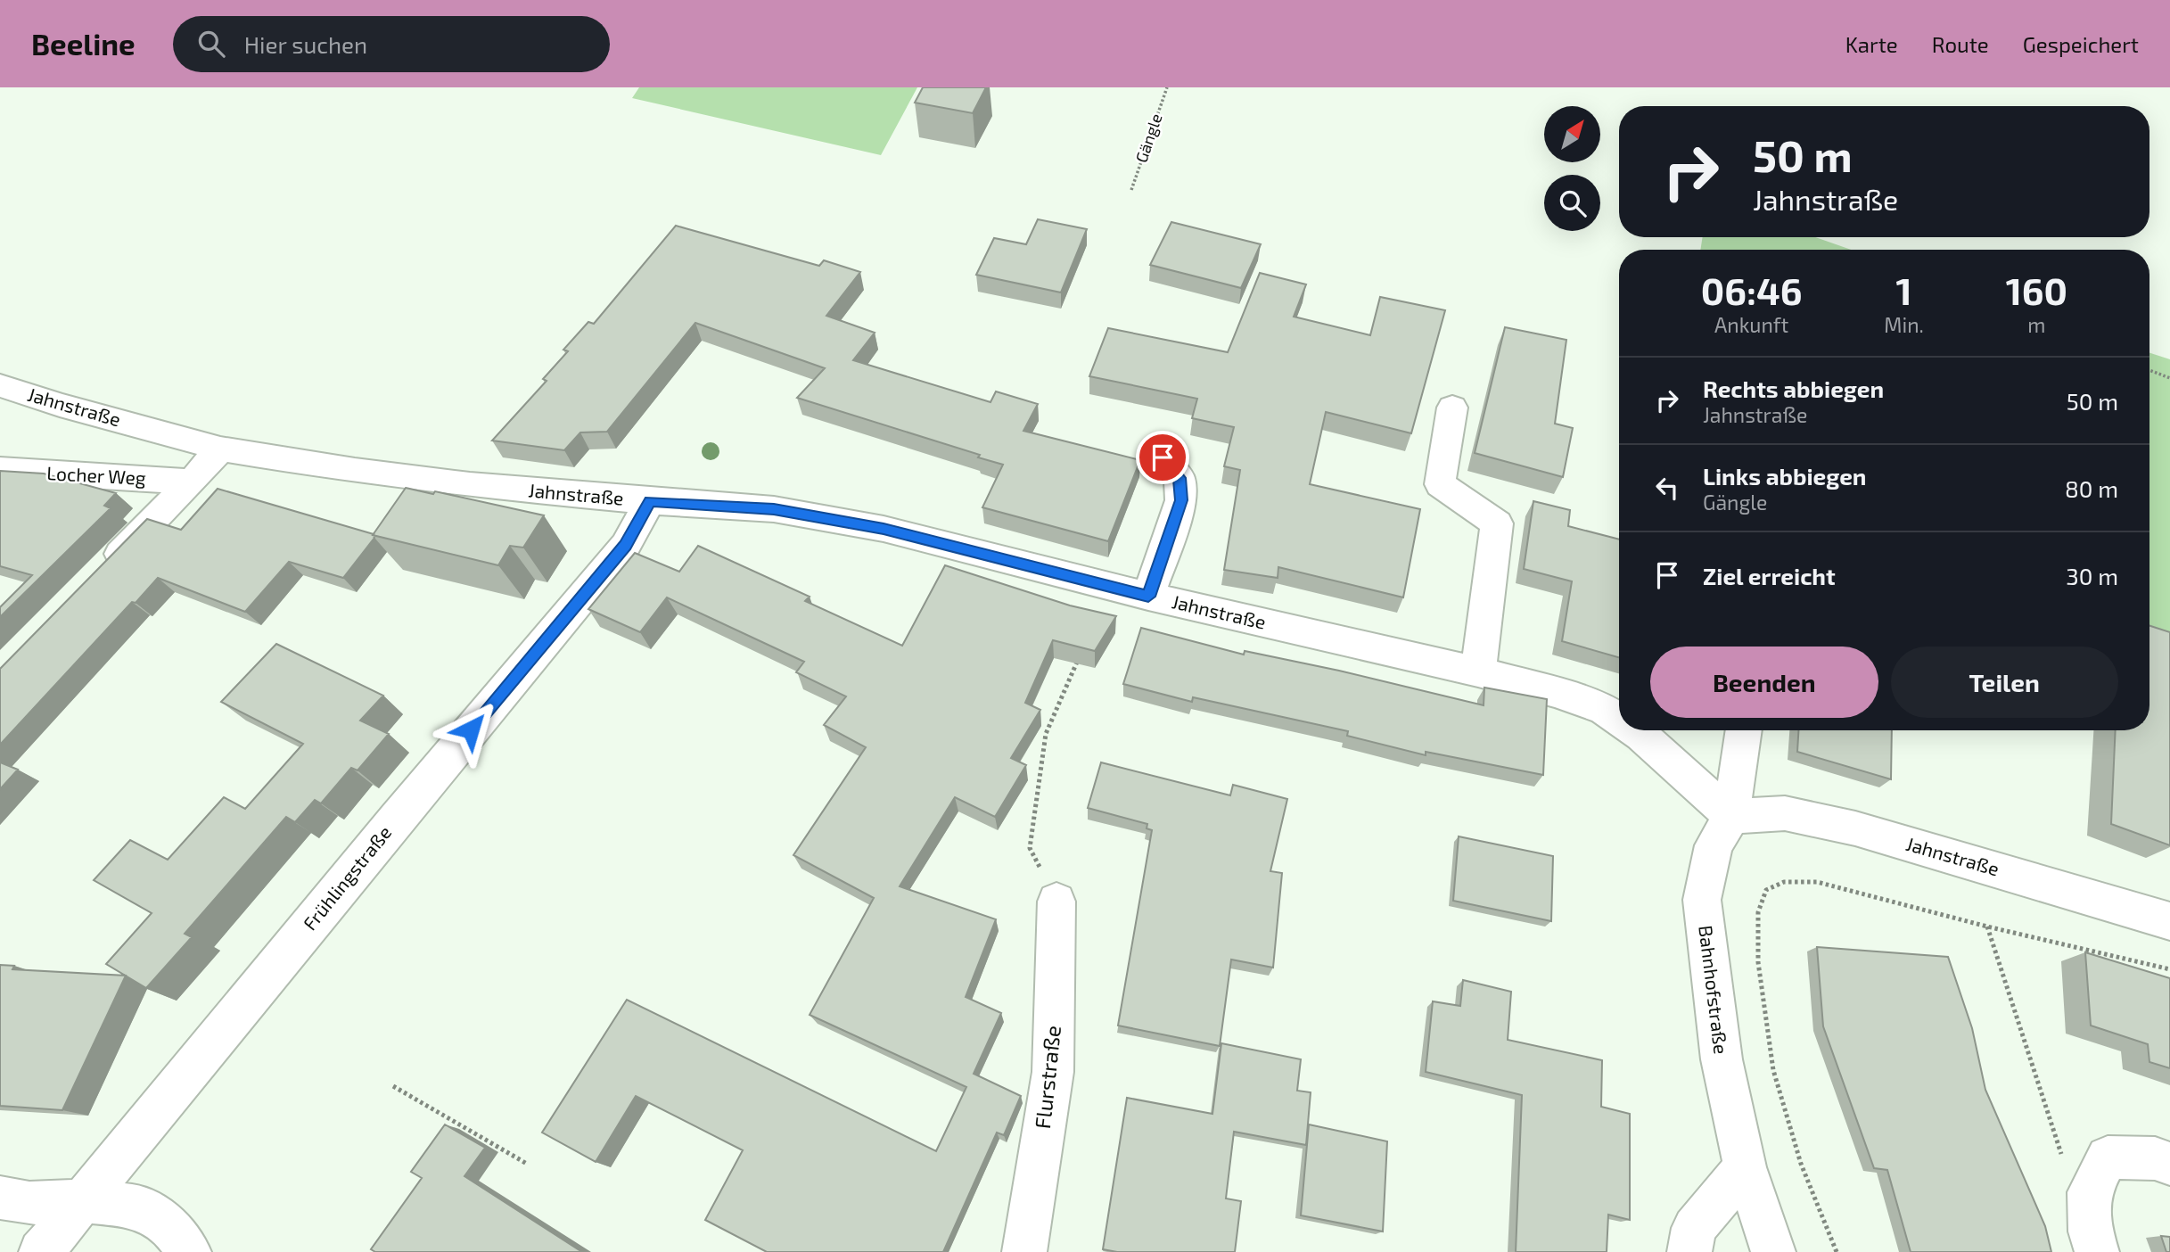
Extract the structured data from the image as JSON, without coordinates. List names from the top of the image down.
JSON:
{
  "streets": {
    "street": [
      "Jahnstraße",
      "Locher Weg",
      "Frühlingstraße",
      "Bahnhofstraße",
      "Flurstraße"
    ],
    "path": ["Gängle"]
  },
  "crossings": [
    ["Jahnstraße", "Frühlingstraße"],
    ["Jahnstraße", "Bahnhofstraße"]
  ],
  "north": "top right",
  "page": {
    "header": "Beeline",
    "search": "Hier suchen",
    "nav": ["Karte", "Route", "Gespeichert"],
    "turn": ["50 m", "Jahnstraße"],
    "eta": [
      "06:46",
      "Ankunft",
      "1",
      "Min.",
      "160",
      "m"
    ],
    "list": [
      {
        "name": "Rechts abbiegen",
        "note": "Jahnstraße",
        "value": "50 m"
      },
      {
        "name": "Links abbiegen",
        "note": "Gängle",
        "value": "80 m"
      },
      {
        "name": "Ziel erreicht",
        "value": "30 m"
      }
    ],
    "buttons": ["Beenden", "Teilen"]
  }
}
